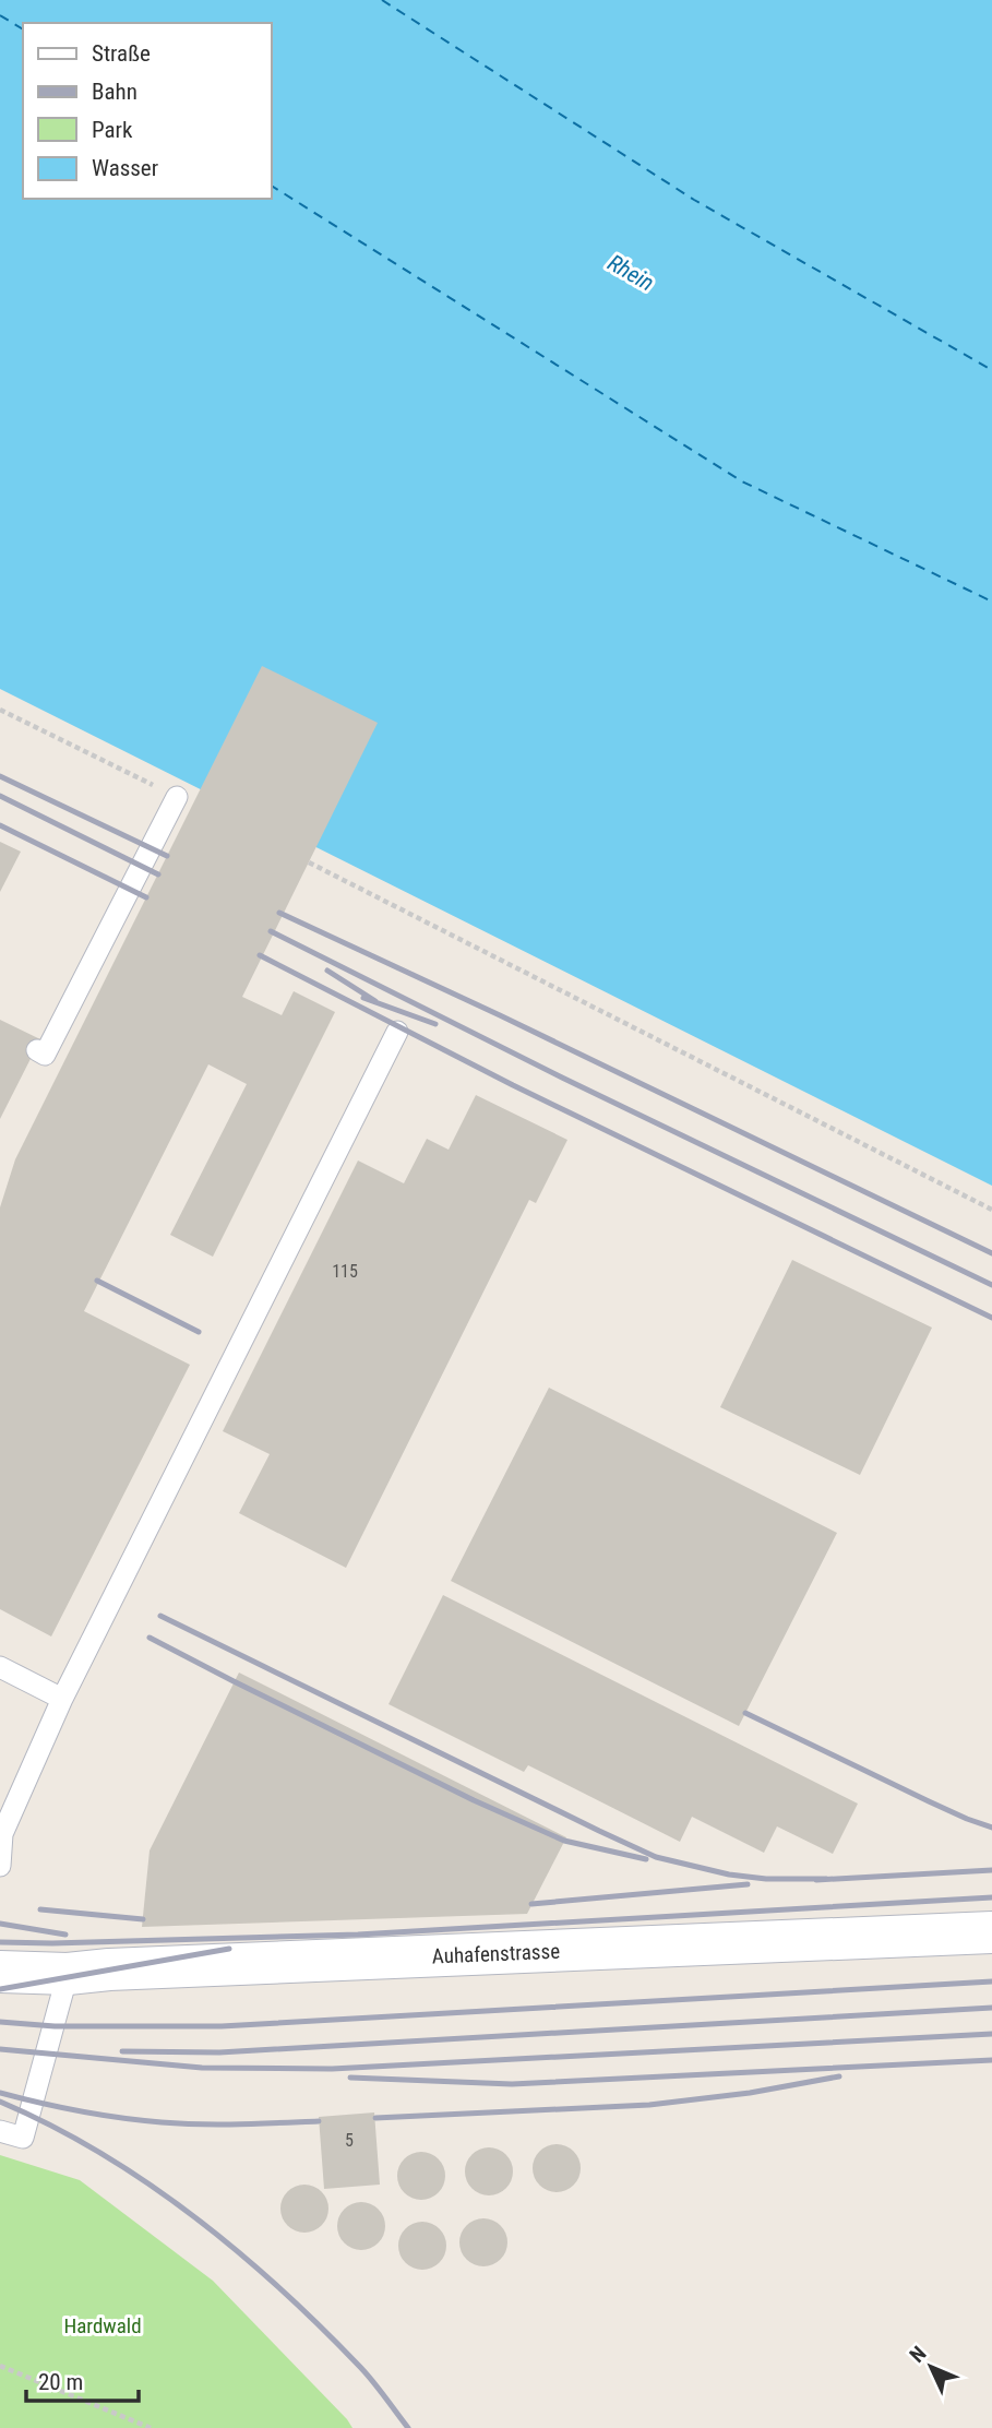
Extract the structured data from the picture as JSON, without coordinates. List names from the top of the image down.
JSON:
{
  "streets": {
    "street": ["Auhafenstrasse"]
  },
  "water": ["Rhein"],
  "parks": ["Hardwald"],
  "house_numbers": ["115", "5"],
  "legend": [
    "Straße",
    "Bahn",
    "Park",
    "Wasser"
  ],
  "scale_bar": "20 m",
  "north": "top left"
}
